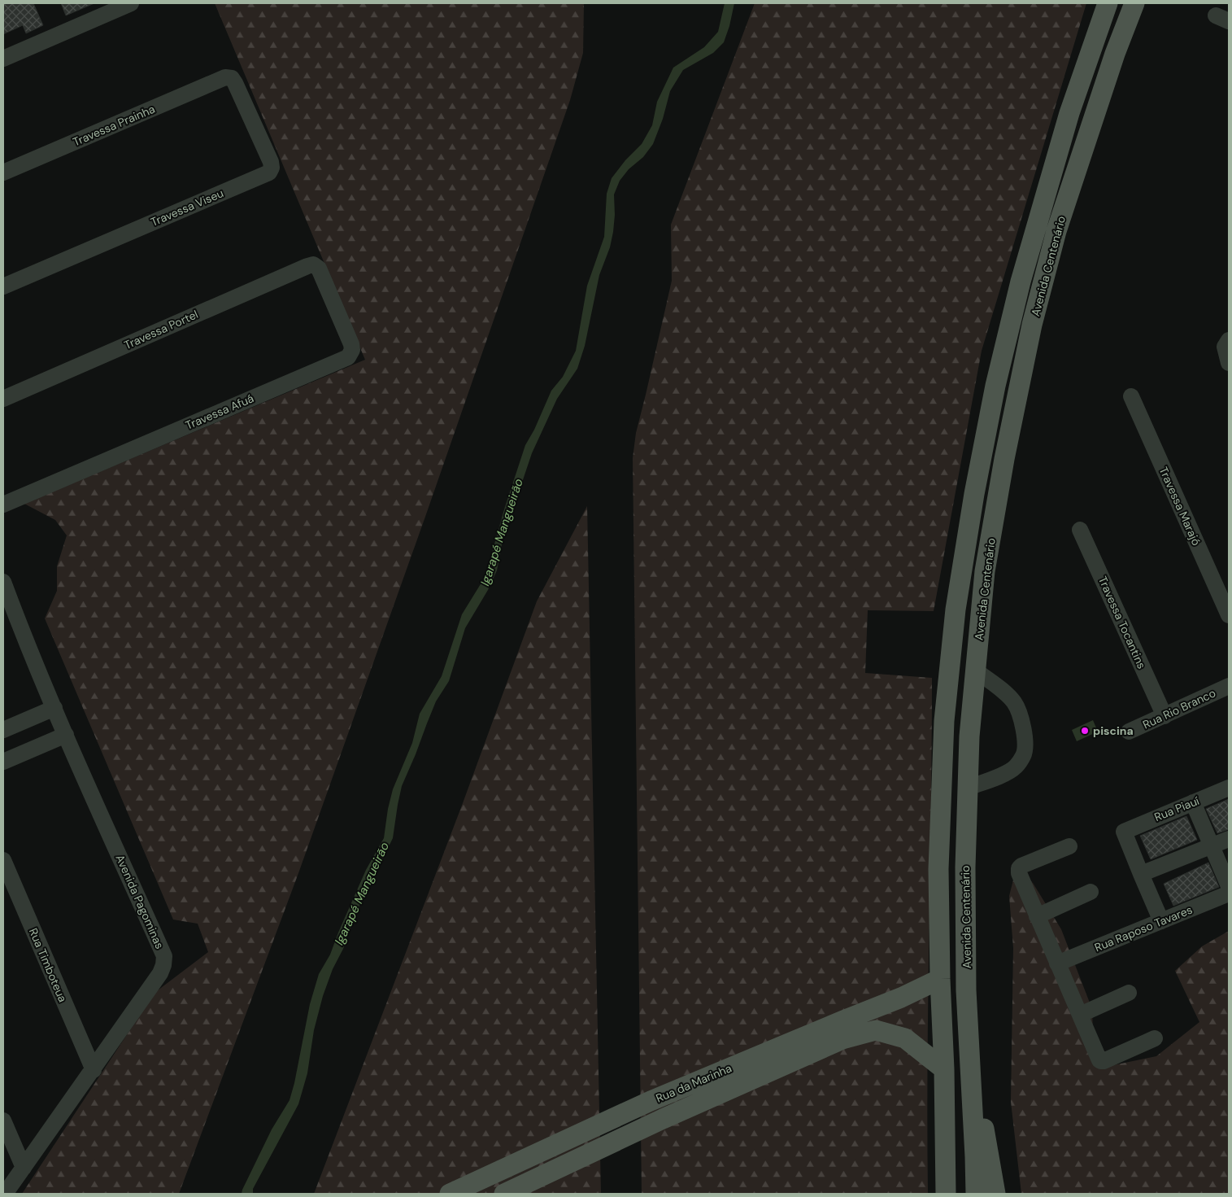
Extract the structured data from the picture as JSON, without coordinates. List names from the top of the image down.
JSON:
{
  "streets": {
    "main road": ["Avenida Centenário", "Rua da Marinha"],
    "street": [
      "Travessa Prainha",
      "Travessa Viseu",
      "Travessa Portel",
      "Travessa Afuá",
      "Travessa Marajó",
      "Travessa Tocantins",
      "Rua Rio Branco",
      "Rua Piauí",
      "Avenida Pagominas",
      "Rua Raposo Tavares",
      "Rua Timboteua"
    ]
  },
  "crossings": [
    ["Travessa Prainha", "Travessa Viseu"],
    ["Avenida Centenário", "Rua da Marinha"],
    ["Travessa Portel", "Travessa Afuá"],
    ["Travessa Tocantins", "Rua Rio Branco"],
    ["Avenida Pagominas", "Rua Timboteua"]
  ],
  "water": ["Igarapé Mangueirão"],
  "places": ["piscina"]
}
